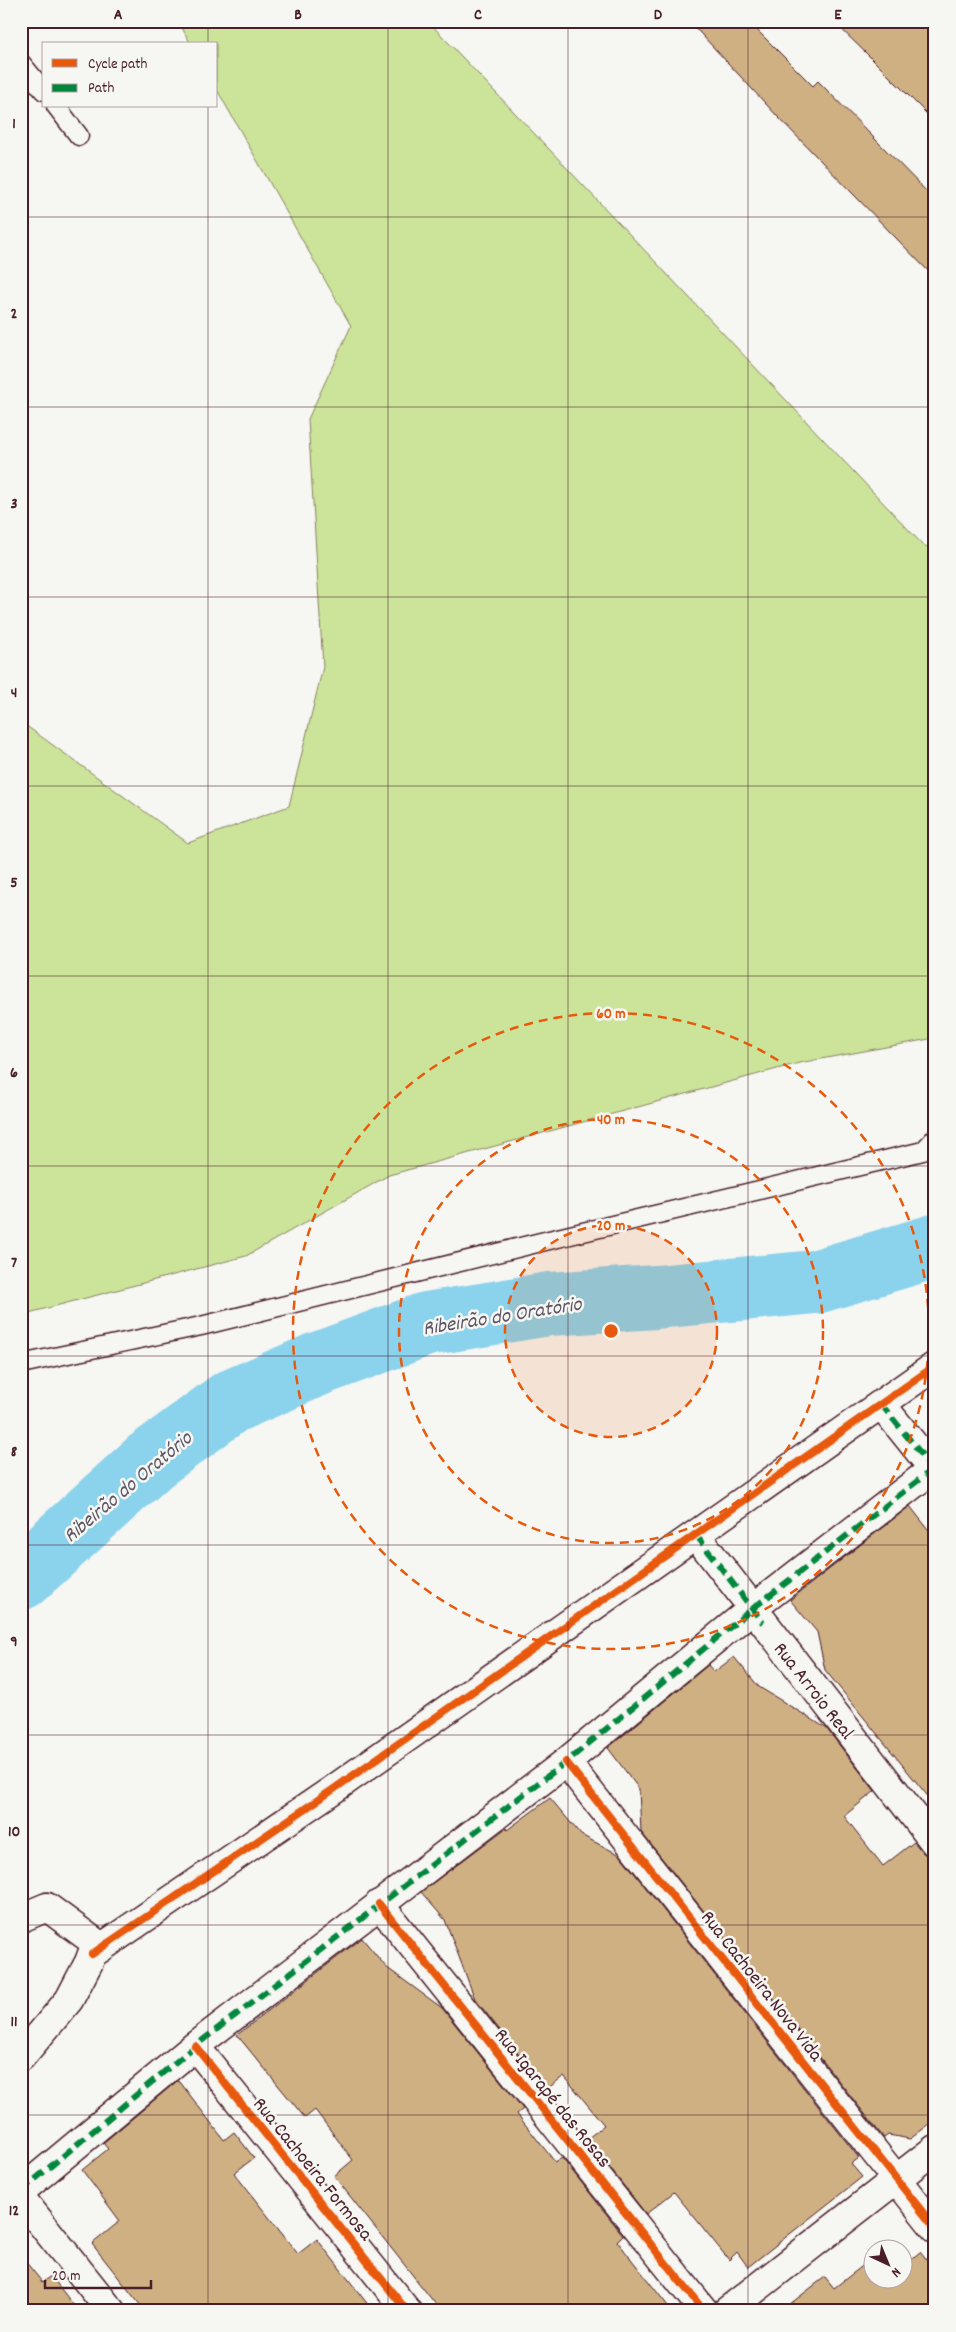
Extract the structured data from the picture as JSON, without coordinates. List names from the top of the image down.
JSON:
{
  "streets": {
    "street": [
      "Rua Arroio Real",
      "Rua Cachoeira Nova Vida",
      "Rua Igarapé das Rosas",
      "Rua Cachoeira Formosa"
    ]
  },
  "water": ["Ribeirão do Oratório"],
  "legend": ["Cycle path", "Path"],
  "scale_bar": "20 m",
  "north": "bottom right",
  "grid": {
    "columns": [
      "A",
      "B",
      "C",
      "D",
      "E"
    ],
    "rows": [
      "1",
      "2",
      "3",
      "4",
      "5",
      "6",
      "7",
      "8",
      "9",
      "10",
      "11",
      "12"
    ]
  },
  "rings": ["60 m", "40 m", "20 m"]
}
